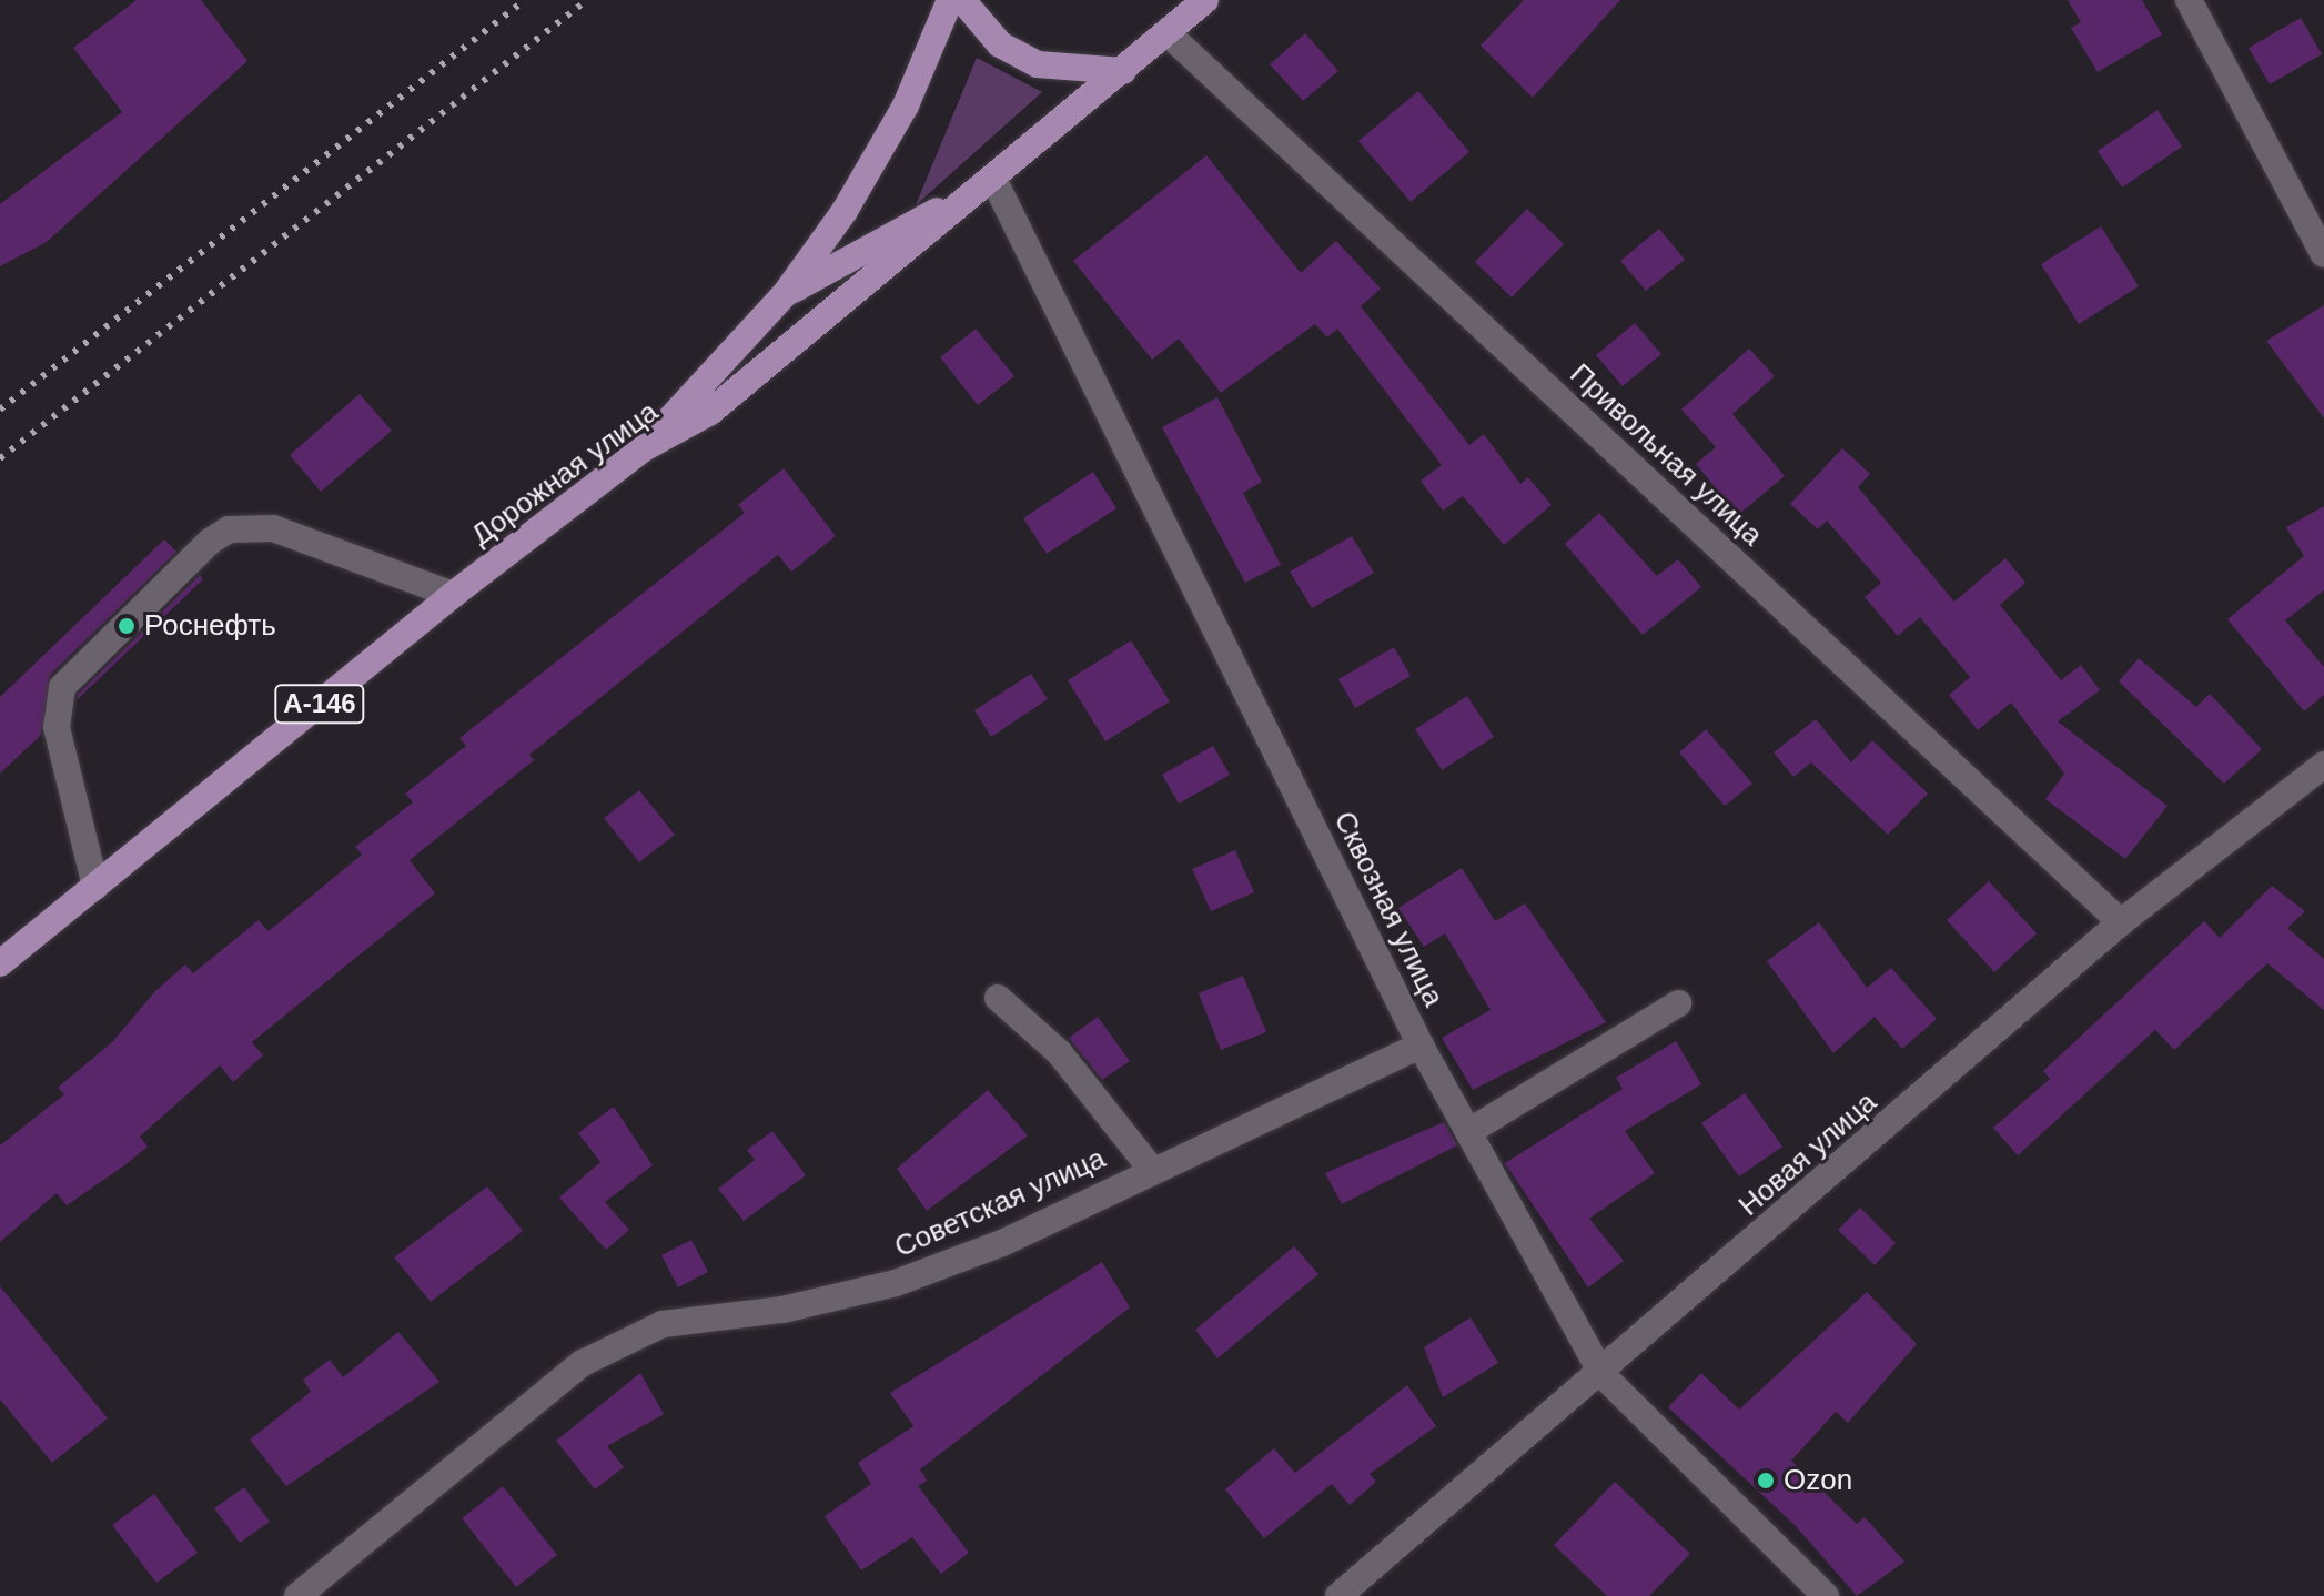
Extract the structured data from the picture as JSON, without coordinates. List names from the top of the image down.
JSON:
{
  "streets": {
    "main road": ["Дорожная улица", "А-146"],
    "street": [
      "Привольная улица",
      "Сквозная улица",
      "Новая улица",
      "Советская улица"
    ]
  },
  "crossings": [
    ["Привольная улица", "Дорожная улица"],
    ["Привольная улица", "Новая улица"],
    ["Дорожная улица", "А-146"],
    ["Дорожная улица", "Сквозная улица"],
    ["Сквозная улица", "Новая улица"],
    ["Сквозная улица", "Советская улица"]
  ],
  "places": ["Роснефть", "Ozon"]
}
